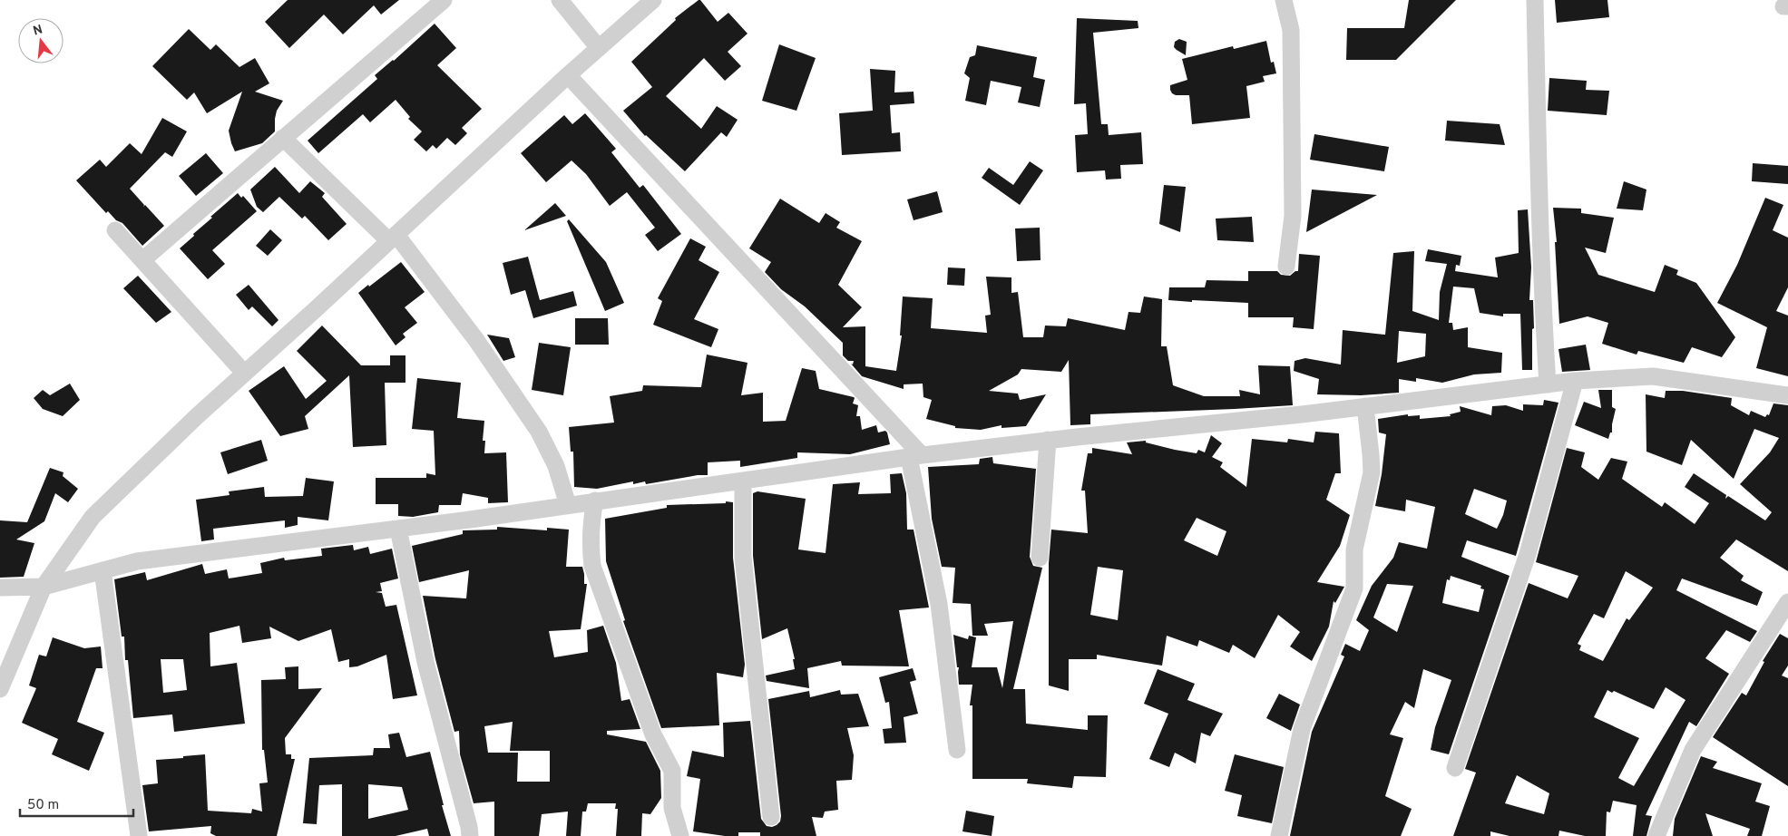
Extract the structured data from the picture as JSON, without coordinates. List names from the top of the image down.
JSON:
{
  "scale_bar": "50 m",
  "north": "top"
}
